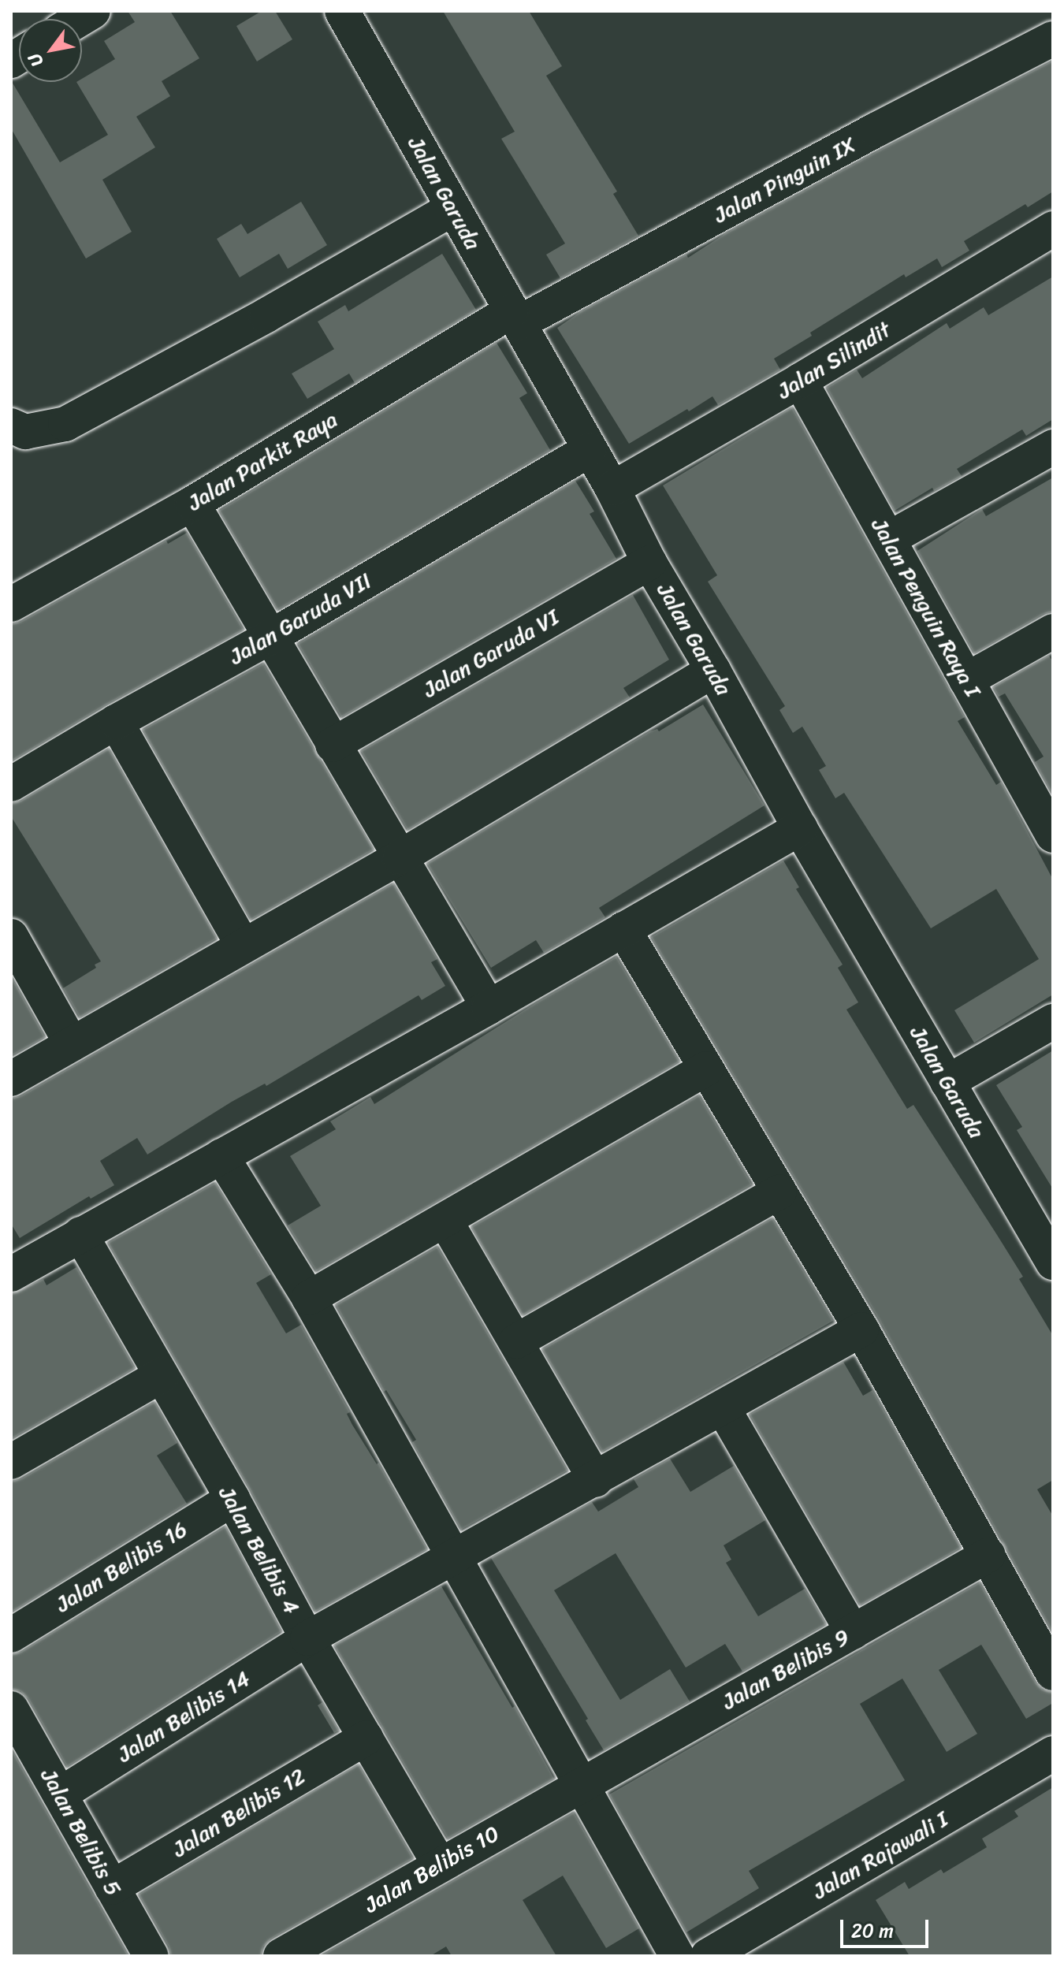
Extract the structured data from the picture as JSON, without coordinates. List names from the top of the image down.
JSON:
{
  "streets": {
    "street": [
      "Jalan Pinguin IX",
      "Jalan Garuda",
      "Jalan Silindit",
      "Jalan Parkit Raya",
      "Jalan Penguin Raya I",
      "Jalan Garuda VII",
      "Jalan Garuda VI",
      "Jalan Belibis 4",
      "Jalan Belibis 16",
      "Jalan Belibis 9",
      "Jalan Belibis 14",
      "Jalan Belibis 12",
      "Jalan Belibis 5",
      "Jalan Rajawali I",
      "Jalan Belibis 10"
    ]
  },
  "crossings": [
    ["Jalan Pinguin IX", "Jalan Garuda"],
    ["Jalan Pinguin IX", "Jalan Parkit Raya"],
    ["Jalan Garuda", "Jalan Silindit"],
    ["Jalan Garuda", "Jalan Parkit Raya"],
    ["Jalan Garuda", "Jalan Garuda VII"],
    ["Jalan Garuda", "Jalan Garuda VI"],
    ["Jalan Silindit", "Jalan Penguin Raya I"],
    ["Jalan Belibis 4", "Jalan Belibis 16"],
    ["Jalan Belibis 4", "Jalan Belibis 14"],
    ["Jalan Belibis 4", "Jalan Belibis 12"],
    ["Jalan Belibis 4", "Jalan Belibis 10"],
    ["Jalan Belibis 9", "Jalan Belibis 10"],
    ["Jalan Belibis 14", "Jalan Belibis 5"],
    ["Jalan Belibis 12", "Jalan Belibis 5"]
  ],
  "scale_bar": "20 m",
  "north": "bottom left"
}
